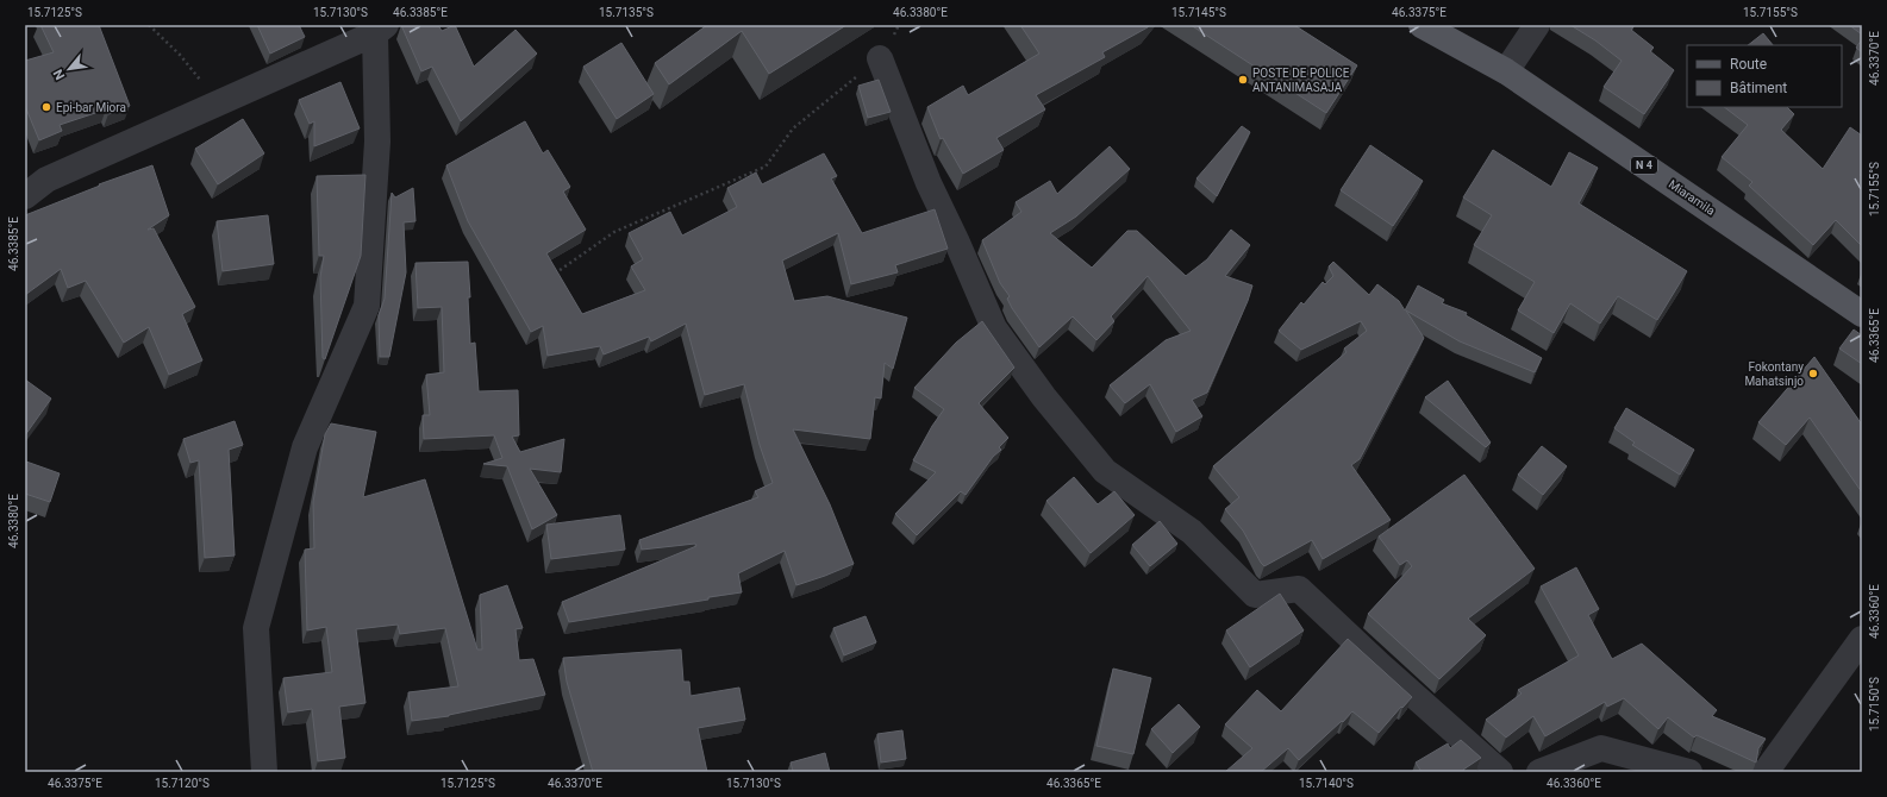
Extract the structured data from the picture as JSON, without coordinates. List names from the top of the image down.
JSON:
{
  "streets": {
    "main road": ["N 4", "Miaramila"]
  },
  "places": ["POSTE DE POLICE ANTANIMASAJA", "Epi-bar Miora", "Fokontany Mahatsinjo"],
  "legend": ["Route", "Bâtiment"],
  "north": "bottom left",
  "coordinates": [
    "15.7125°S",
    "15.7130°S",
    "46.3385°E",
    "15.7135°S",
    "46.3380°E",
    "15.7145°S",
    "46.3375°E",
    "15.7155°S",
    "46.3370°E",
    "46.3365°E",
    "46.3360°E",
    "15.7150°S",
    "15.7120°S",
    "15.7140°S"
  ]
}
